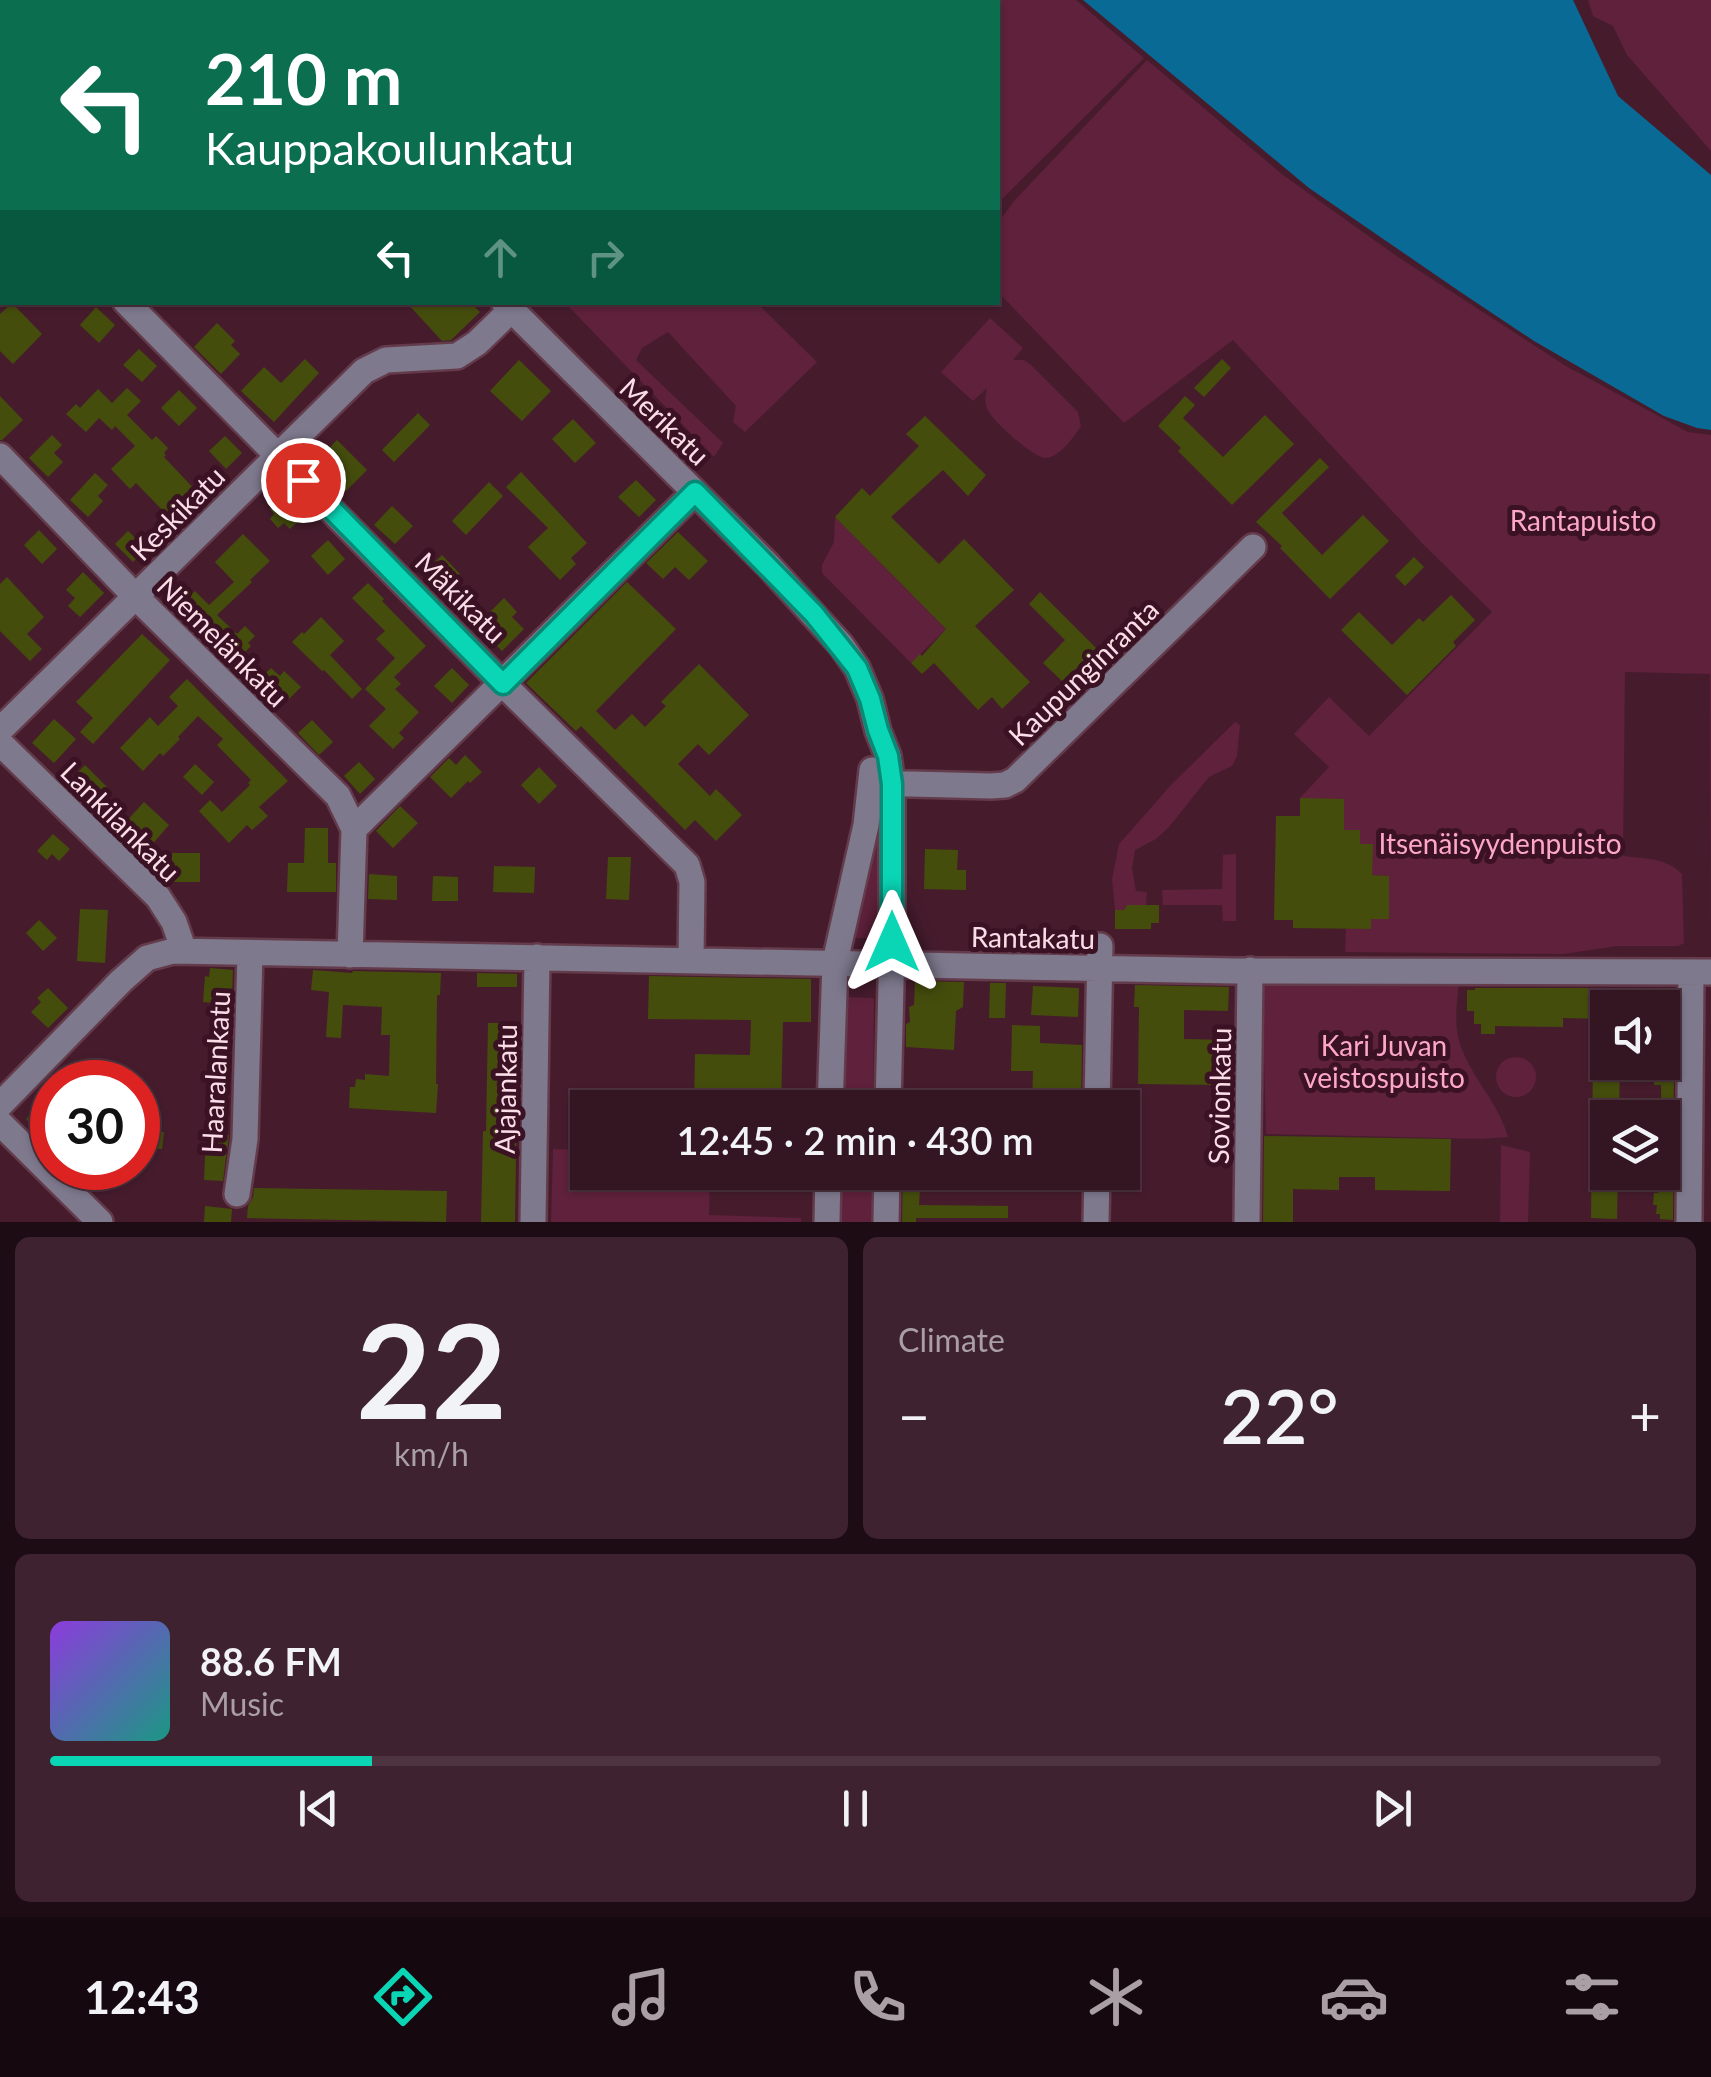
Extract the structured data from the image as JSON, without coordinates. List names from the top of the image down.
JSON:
{
  "streets": {
    "street": [
      "Merikatu",
      "Keskikatu",
      "Mäkikatu",
      "Niemelänkatu",
      "Kaupunginranta",
      "Lankilankatu",
      "Rantakatu",
      "Haaralankatu",
      "Ajajankatu",
      "Sovionkatu"
    ]
  },
  "crossings": [
    ["Merikatu", "Keskikatu"],
    ["Merikatu", "Kaupunginranta"],
    ["Merikatu", "Rantakatu"],
    ["Keskikatu", "Mäkikatu"],
    ["Keskikatu", "Niemelänkatu"],
    ["Mäkikatu", "Rantakatu"],
    ["Lankilankatu", "Rantakatu"],
    ["Rantakatu", "Haaralankatu"],
    ["Rantakatu", "Ajajankatu"],
    ["Rantakatu", "Sovionkatu"]
  ],
  "parks": ["Rantapuisto", "Itsenäisyydenpuisto", "Kari Juvan veistospuisto"],
  "page": {
    "turn": ["210 m", "Kauppakoulunkatu"],
    "limit": "30",
    "trip": "12:45 · 2 min · 430 m",
    "tile": [
      ["22", "km/h"],
      "Climate"
    ],
    "heat": ["−", "22°", "+"],
    "song": ["88.6 FM", "Music"],
    "tabs": "12:43"
  }
}
